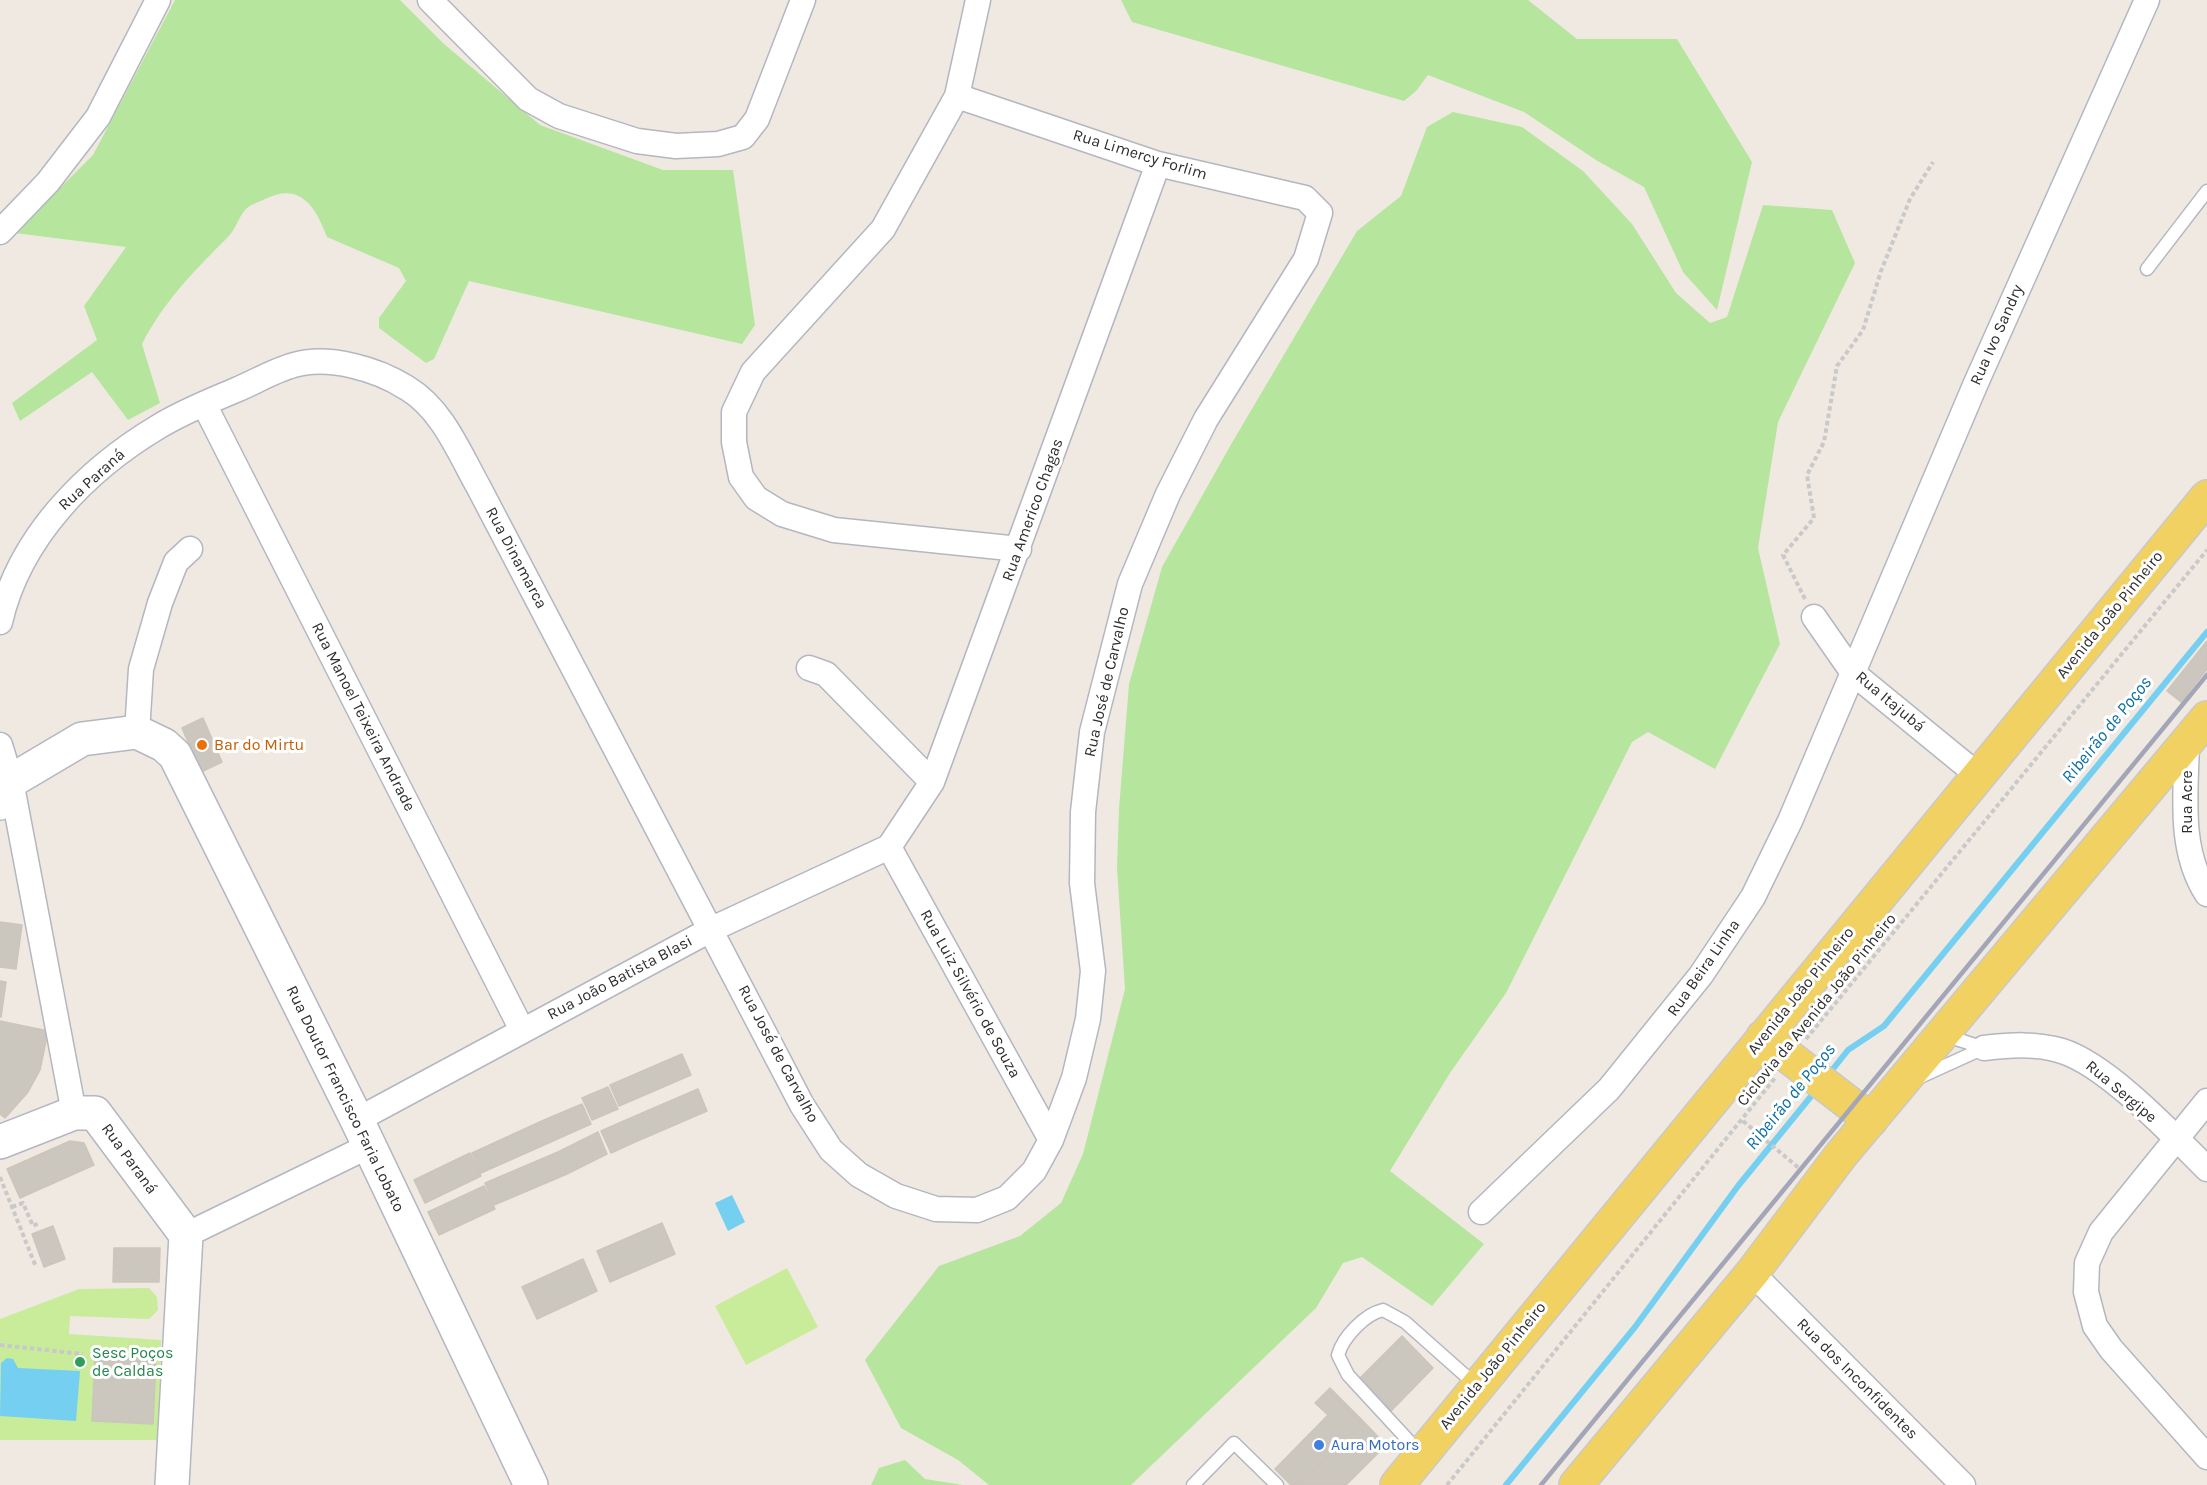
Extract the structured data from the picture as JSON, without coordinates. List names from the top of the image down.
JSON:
{
  "streets": {
    "main road": ["Avenida João Pinheiro"],
    "street": [
      "Rua Limercy Forlim",
      "Rua Ivo Sandry",
      "Rua Paraná",
      "Rua Americo Chagas",
      "Rua Dinamarca",
      "Rua José de Carvalho",
      "Rua Itajubá",
      "Rua Manoel Teixeira Andrade",
      "Rua Acre",
      "Rua Beira Linha",
      "Rua João Batista Blasi",
      "Rua Luiz Silvério de Souza",
      "Rua Sergipe",
      "Rua Doutor Francisco Faria Lobato",
      "Rua dos Inconfidentes"
    ],
    "path": ["Ciclovia da Avenida João Pinheiro"]
  },
  "crossings": [
    ["Rua Limercy Forlim", "Rua Americo Chagas"],
    ["Rua Limercy Forlim", "Rua José de Carvalho"],
    ["Rua Ivo Sandry", "Rua Itajubá"],
    ["Rua Ivo Sandry", "Rua Beira Linha"],
    ["Rua Paraná", "Rua Dinamarca"],
    ["Rua Paraná", "Rua Manoel Teixeira Andrade"],
    ["Rua Paraná", "Rua João Batista Blasi"],
    ["Rua Americo Chagas", "Rua João Batista Blasi"],
    ["Rua Americo Chagas", "Rua Luiz Silvério de Souza"],
    ["Rua Dinamarca", "Rua José de Carvalho"],
    ["Rua Dinamarca", "Rua Manoel Teixeira Andrade"],
    ["Rua Dinamarca", "Rua João Batista Blasi"],
    ["Avenida João Pinheiro", "Rua Itajubá"],
    ["Rua José de Carvalho", "Rua João Batista Blasi"],
    ["Rua José de Carvalho", "Rua Luiz Silvério de Souza"],
    ["Rua Itajubá", "Rua Beira Linha"],
    ["Rua Manoel Teixeira Andrade", "Rua João Batista Blasi"],
    ["Rua João Batista Blasi", "Rua Luiz Silvério de Souza"],
    ["Rua João Batista Blasi", "Rua Doutor Francisco Faria Lobato"]
  ],
  "water": ["Ribeirão de Poços"],
  "places": ["Bar do Mirtu", "Sesc Poços de Caldas", "Aura Motors"]
}
